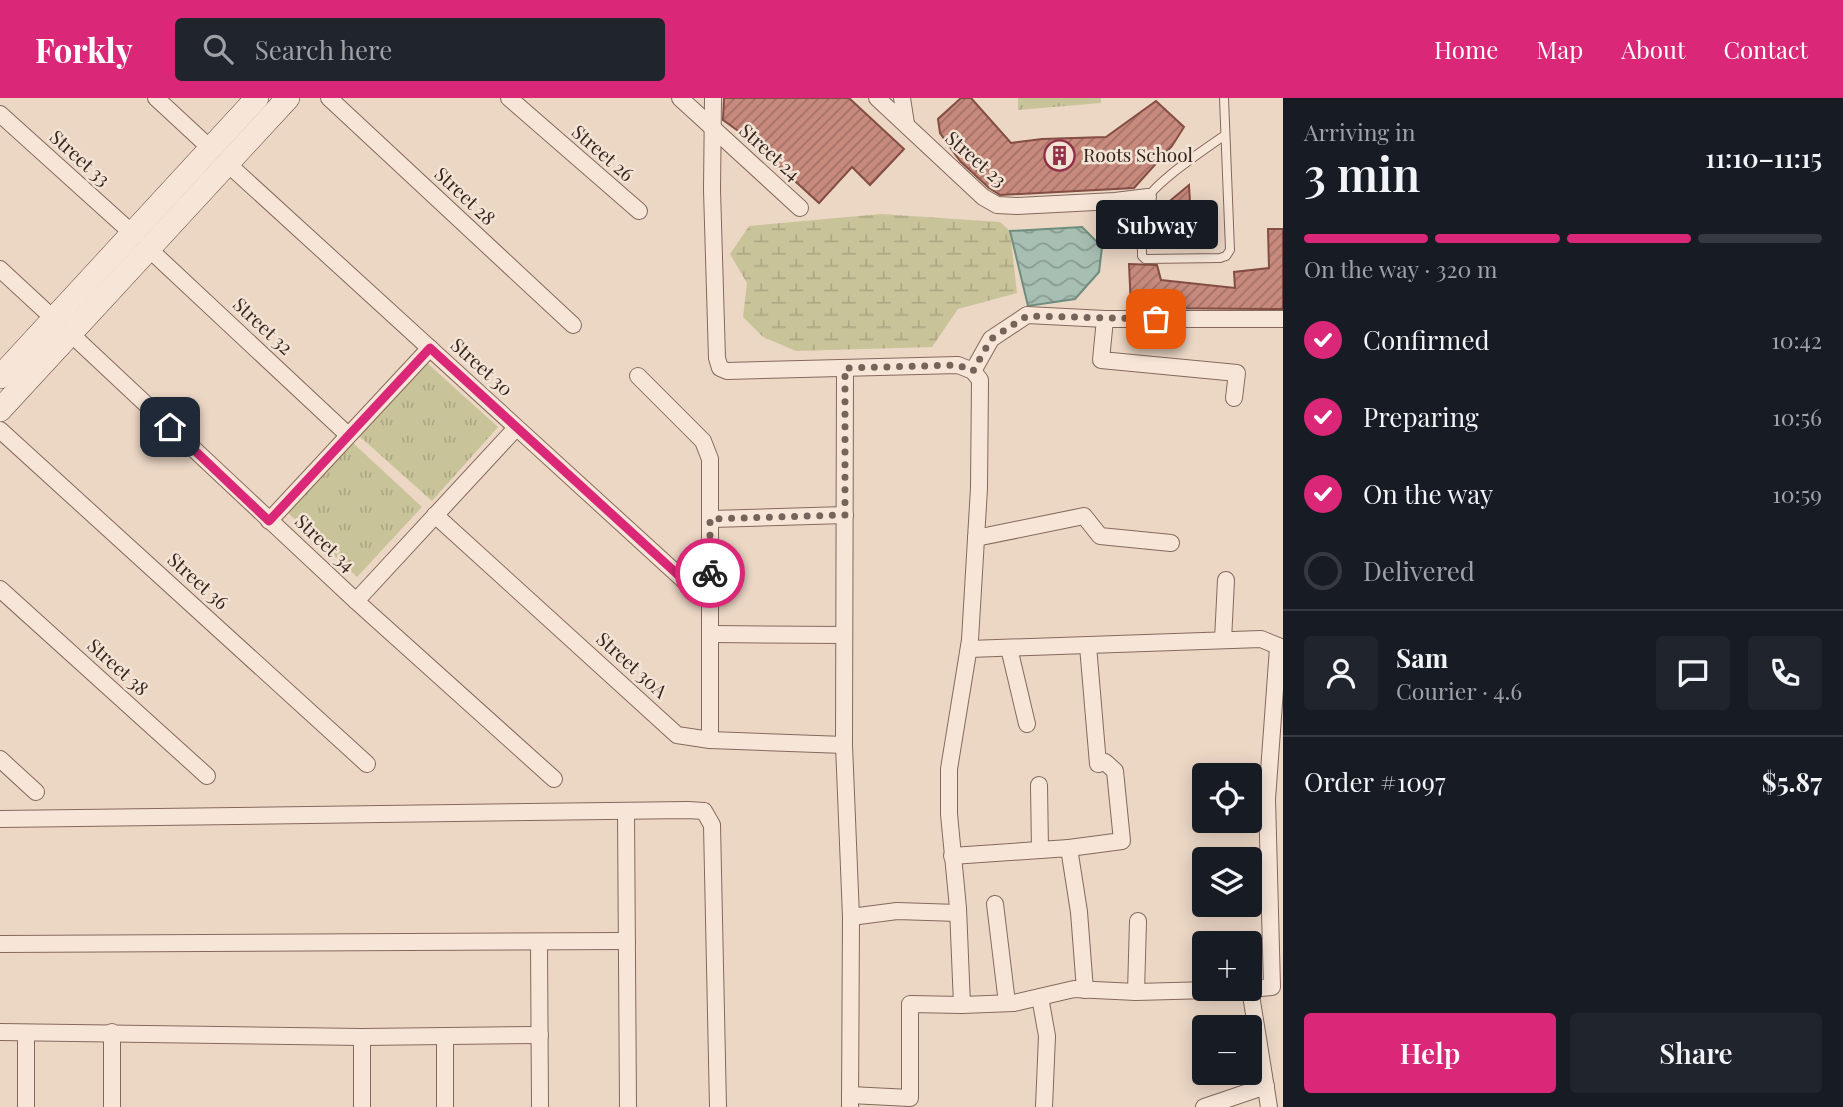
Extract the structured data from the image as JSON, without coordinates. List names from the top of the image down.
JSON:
{
  "streets": {
    "street": [
      "Street 24",
      "Street 26",
      "Street 33",
      "Street 23",
      "Street 28",
      "Street 32",
      "Street 30",
      "Street 34",
      "Street 36",
      "Street 30A",
      "Street 38"
    ]
  },
  "places": {
    "building": ["Roots School"],
    "other": ["Subway"]
  },
  "page": {
    "header": "Forkly",
    "search": "Search here",
    "nav": [
      "Home",
      "Map",
      "About",
      "Contact"
    ],
    "heading": ["3 min", "Arriving in", "11:10–11:15"],
    "panel": [
      "Sam",
      "Courier · 4.6",
      "Order #1097",
      "$5.87"
    ],
    "bubble": "Subway",
    "bar": "On the way · 320 m",
    "list": [
      ["Confirmed", "10:42"],
      ["Preparing", "10:56"],
      ["On the way", "10:59"],
      "Delivered"
    ],
    "map_buttons": ["+", "−"],
    "buttons": ["Help", "Share"]
  }
}
